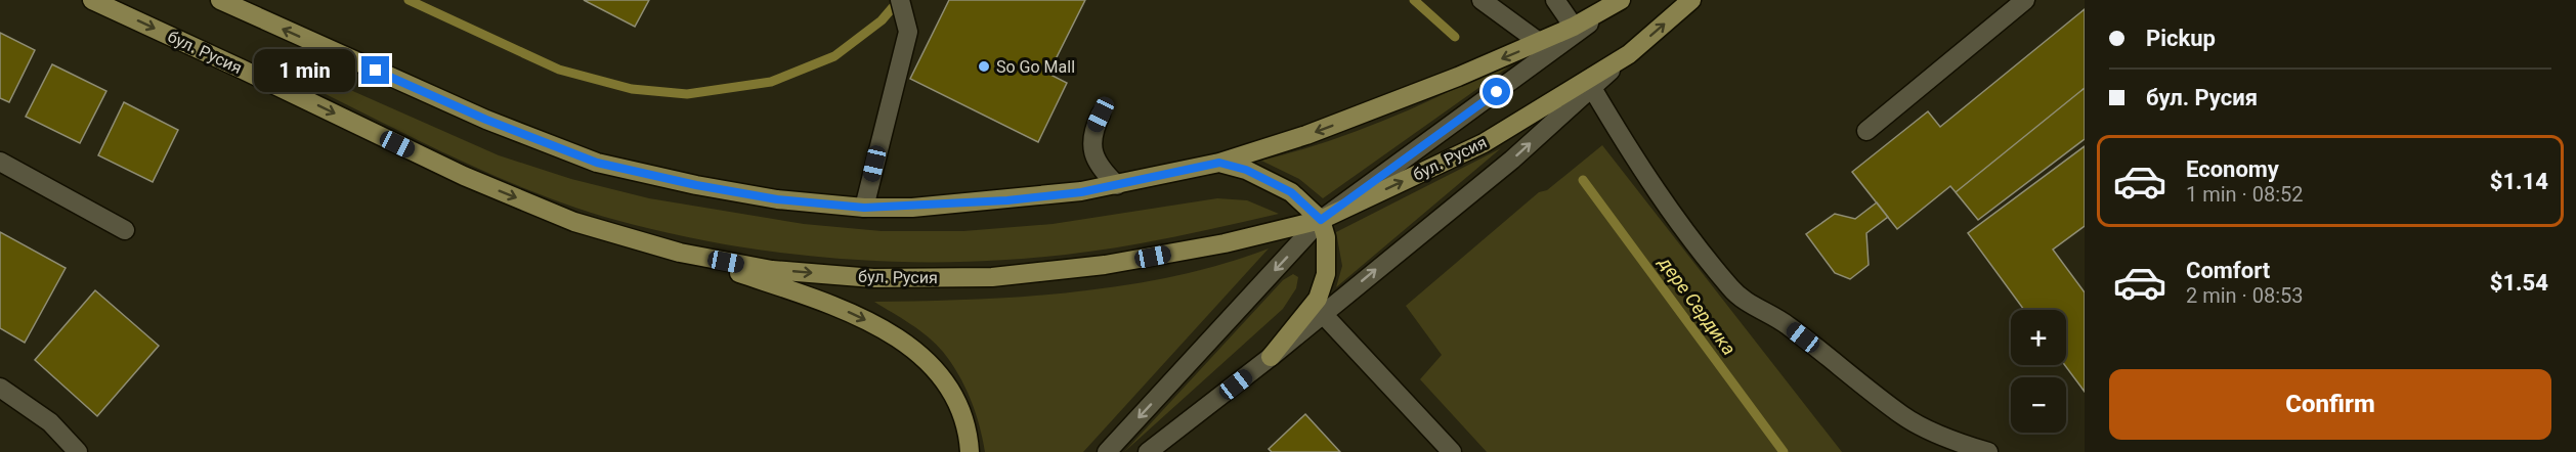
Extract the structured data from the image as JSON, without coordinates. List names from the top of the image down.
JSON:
{
  "streets": {
    "main road": ["бул. Русия"]
  },
  "water": ["дере Сердика"],
  "places": ["So Go Mall"],
  "page": {
    "banner": ["Pickup", "бул. Русия"],
    "bubble": "1 min",
    "list": [
      {
        "name": "Economy",
        "note": "1 min · 08:52",
        "value": "$1.14"
      },
      {
        "name": "Comfort",
        "note": "2 min · 08:53",
        "value": "$1.54"
      }
    ],
    "map_buttons": ["+", "−"],
    "buttons": "Confirm"
  }
}
